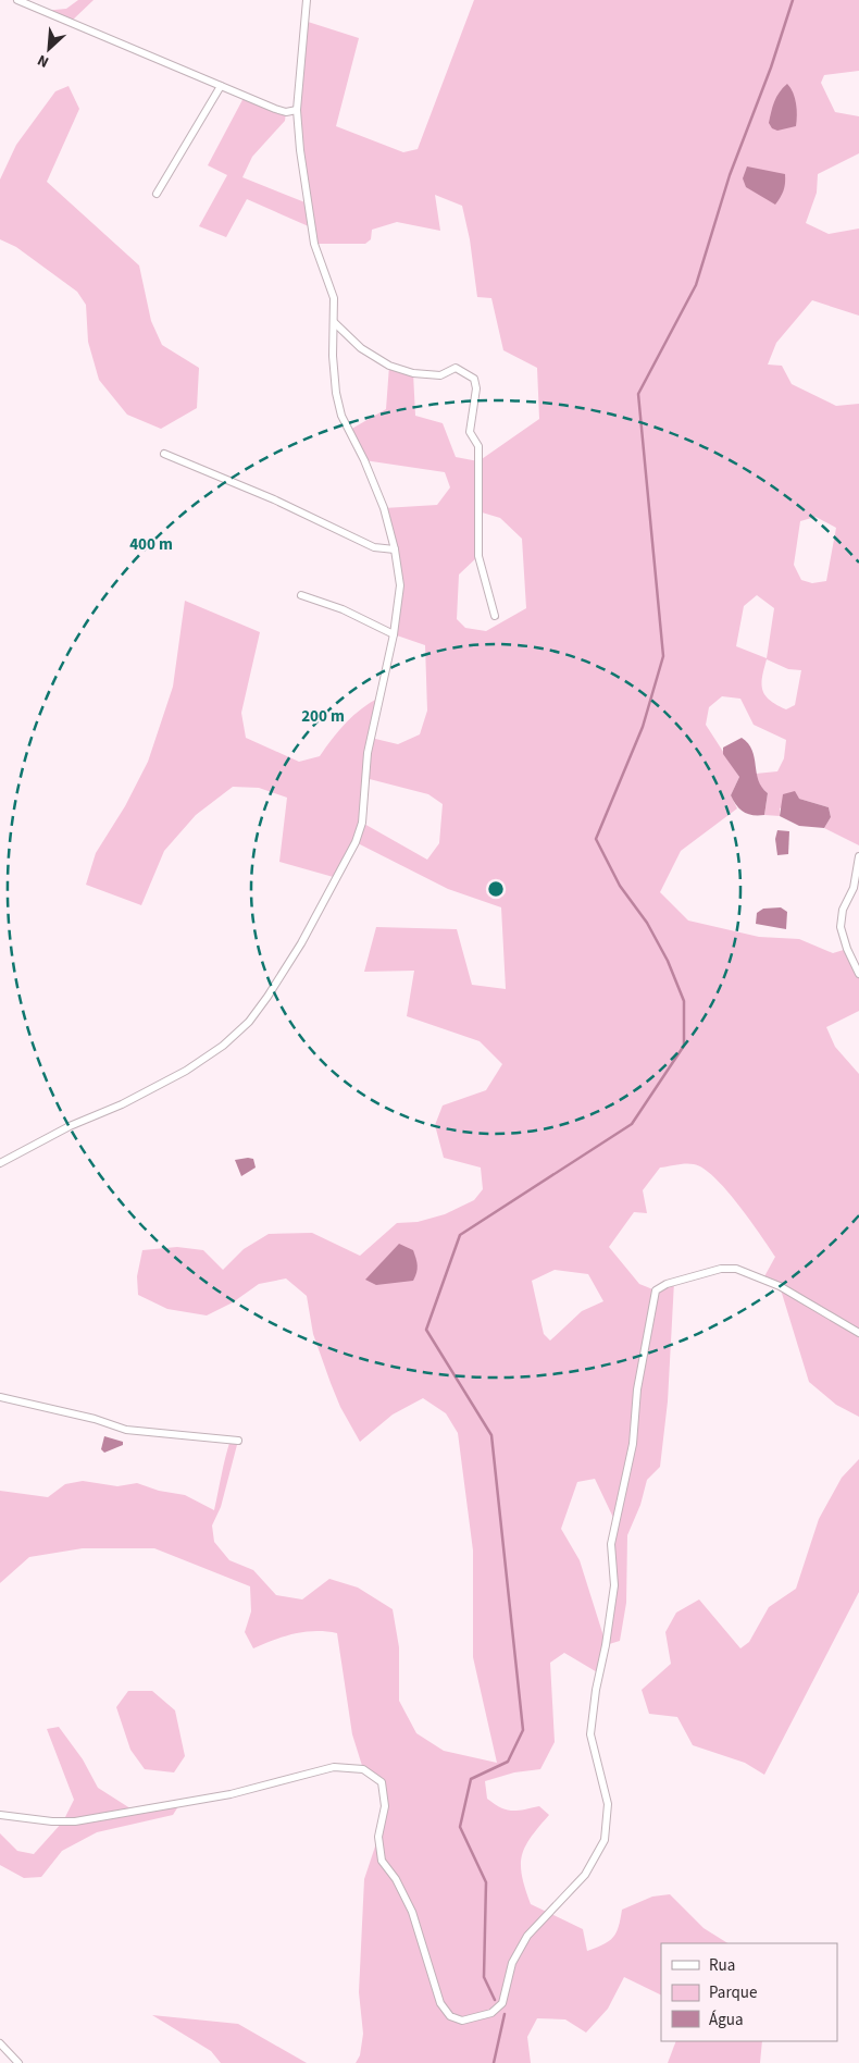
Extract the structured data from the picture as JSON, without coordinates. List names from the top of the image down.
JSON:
{
  "legend": ["Rua", "Parque", "Água"],
  "north": "bottom left",
  "rings": ["400 m", "200 m"]
}
